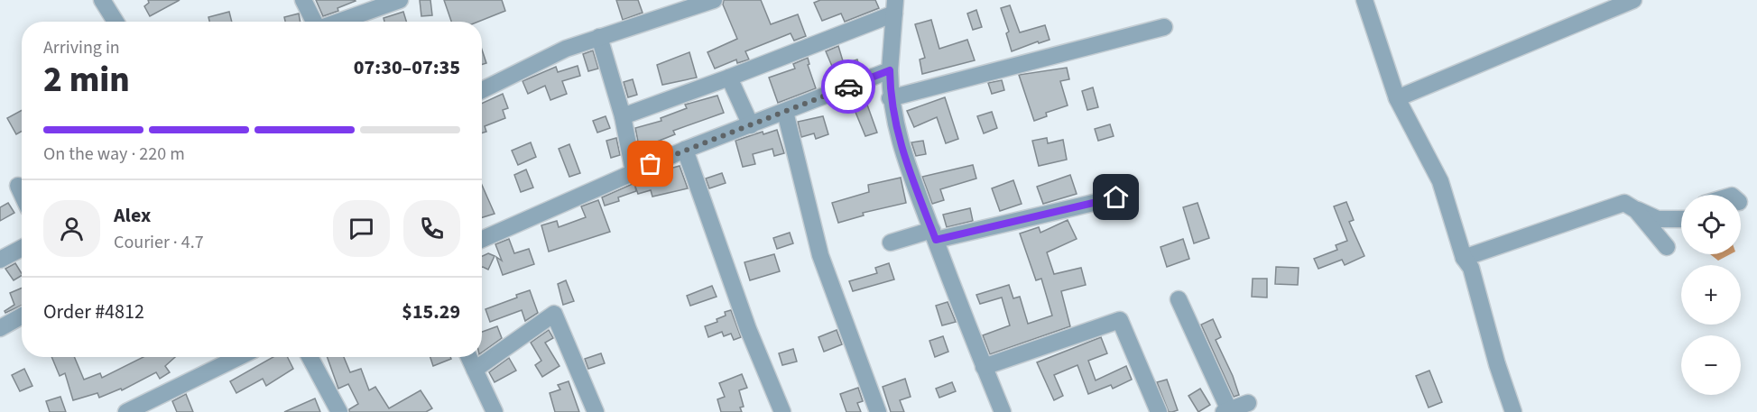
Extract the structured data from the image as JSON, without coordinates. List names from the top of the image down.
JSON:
{
  "page": {
    "heading": ["2 min", "Arriving in", "07:30–07:35"],
    "panel": [
      "Alex",
      "Courier · 4.7",
      "Order #4812",
      "$15.29"
    ],
    "bar": "On the way · 220 m",
    "map_buttons": ["+", "−"]
  }
}
